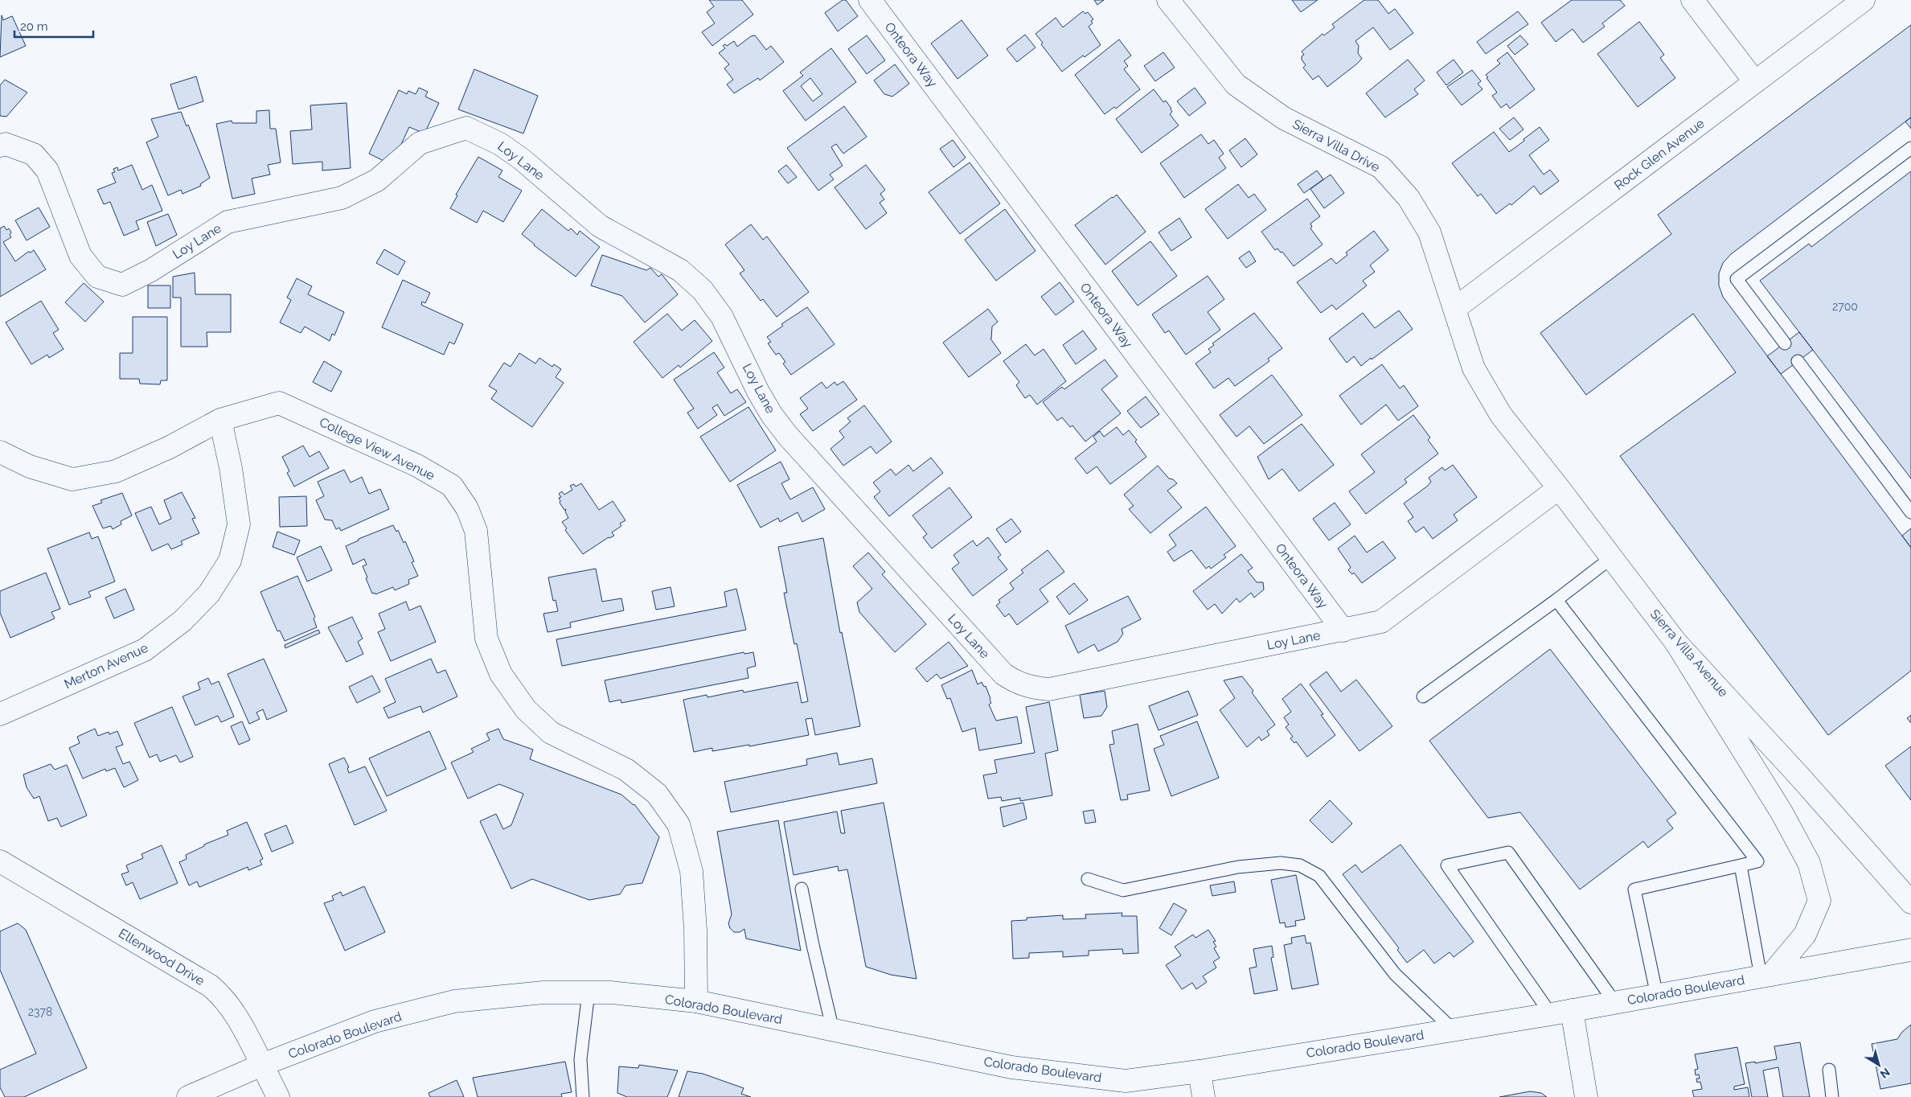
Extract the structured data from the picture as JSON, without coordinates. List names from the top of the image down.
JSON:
{
  "streets": {
    "street": [
      "Onteora Way",
      "Sierra Villa Drive",
      "Rock Glen Avenue",
      "Loy Lane",
      "College View Avenue",
      "Sierra Villa Avenue",
      "Merton Avenue",
      "Ellenwood Drive",
      "Colorado Boulevard"
    ]
  },
  "crossings": [
    ["Onteora Way", "Loy Lane"],
    ["Sierra Villa Drive", "Rock Glen Avenue"],
    ["Sierra Villa Drive", "Sierra Villa Avenue"],
    ["Loy Lane", "Sierra Villa Avenue"],
    ["College View Avenue", "Merton Avenue"],
    ["College View Avenue", "Colorado Boulevard"],
    ["Ellenwood Drive", "Colorado Boulevard"]
  ],
  "house_numbers": ["2700", "2378"],
  "scale_bar": "20 m",
  "north": "bottom right"
}
